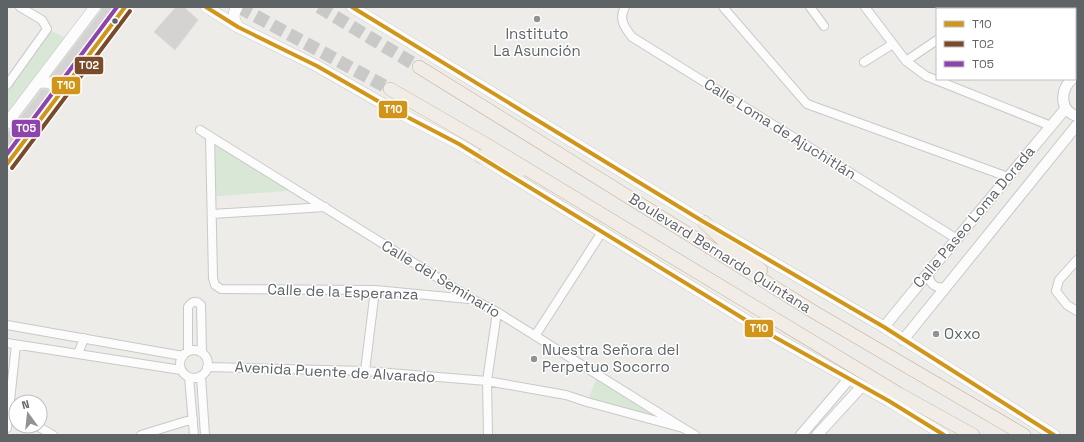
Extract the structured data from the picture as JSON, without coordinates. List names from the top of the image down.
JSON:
{
  "streets": {
    "highway": ["Boulevard Bernardo Quintana"],
    "street": [
      "Calle Loma de Ajuchitlán",
      "Calle Paseo Loma Dorada",
      "Calle del Seminario",
      "Calle de la Esperanza",
      "Avenida Puente de Alvarado"
    ]
  },
  "crossings": [
    ["Calle Loma de Ajuchitlán", "Calle Paseo Loma Dorada"],
    ["Calle Paseo Loma Dorada", "Boulevard Bernardo Quintana"],
    ["Calle del Seminario", "Calle de la Esperanza"],
    ["Calle del Seminario", "Avenida Puente de Alvarado"]
  ],
  "places": ["Instituto La Asunción", "Oxxo", "Nuestra Señora del Perpetuo Socorro"],
  "lines": ["transit line T10", "transit line T05", "transit line T02"],
  "legend": ["T10", "T02", "T05"],
  "north": "top"
}
